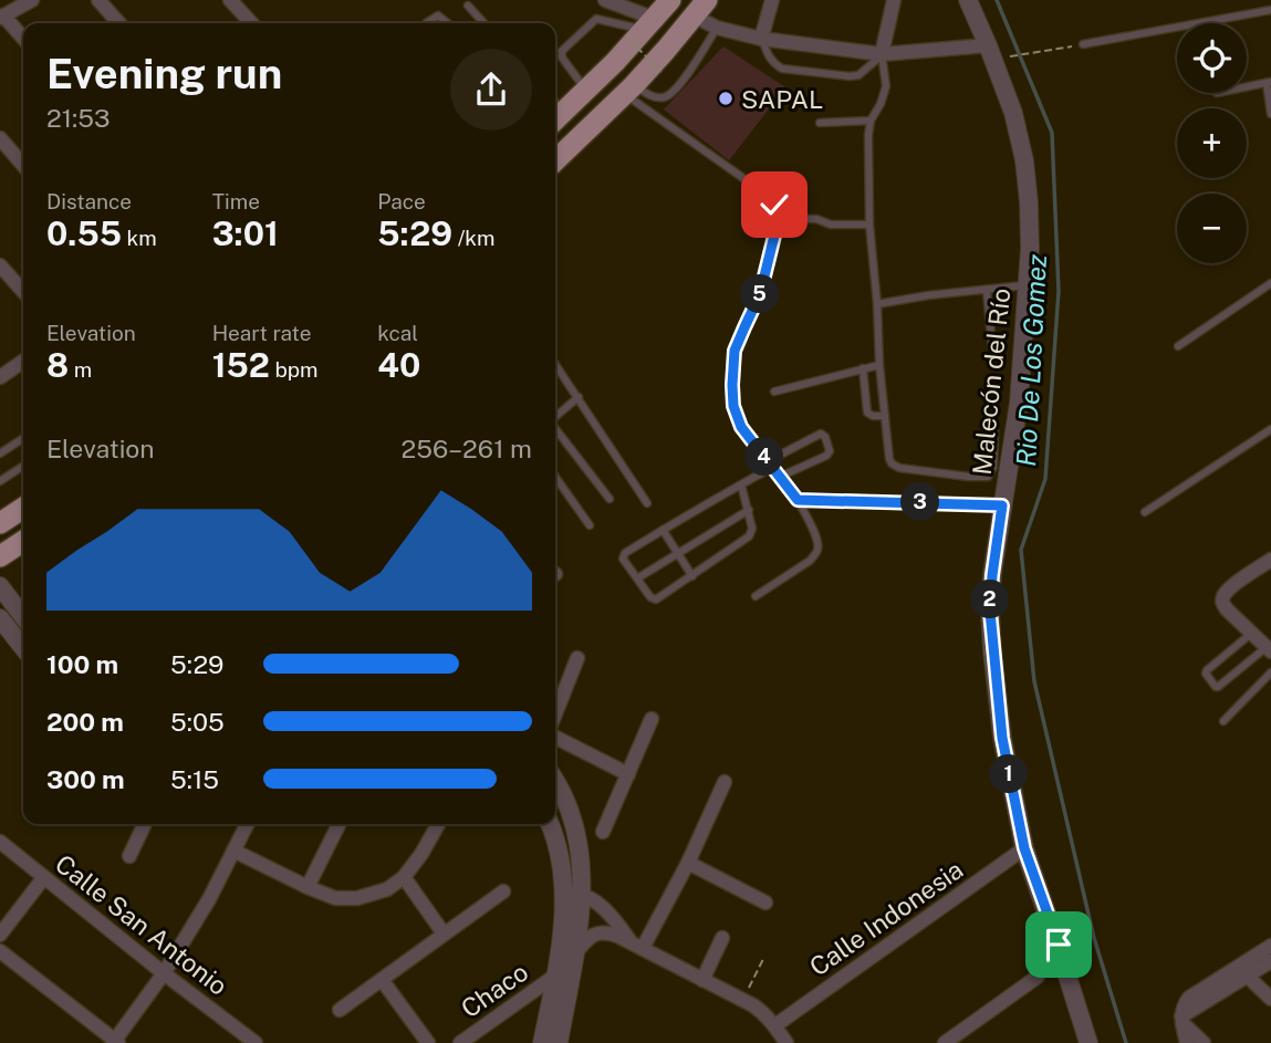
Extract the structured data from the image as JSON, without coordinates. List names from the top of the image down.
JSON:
{
  "streets": {
    "street": [
      "Malecón del Río",
      "Calle Indonesia",
      "Calle San Antonio",
      "Chaco"
    ]
  },
  "crossings": [
    ["Malecón del Río", "Calle Indonesia"]
  ],
  "water": ["Rio De Los Gomez"],
  "places": ["SAPAL"],
  "page": {
    "map_buttons": ["+", "−"],
    "heading": ["Evening run", "21:53"],
    "stats": [
      ["Distance", "0.55 km"],
      ["Time", "3:01"],
      ["Pace", "5:29 /km"],
      ["Elevation", "8 m"],
      ["Heart rate", "152 bpm"],
      ["kcal", "40"]
    ],
    "pins": [
      "5",
      "4",
      "3",
      "2",
      "1"
    ],
    "chart": ["Elevation", "256–261 m"],
    "list": [
      {
        "name": "100 m",
        "note": "5:29"
      },
      {
        "name": "200 m",
        "note": "5:05"
      },
      {
        "name": "300 m",
        "note": "5:15"
      }
    ]
  }
}
